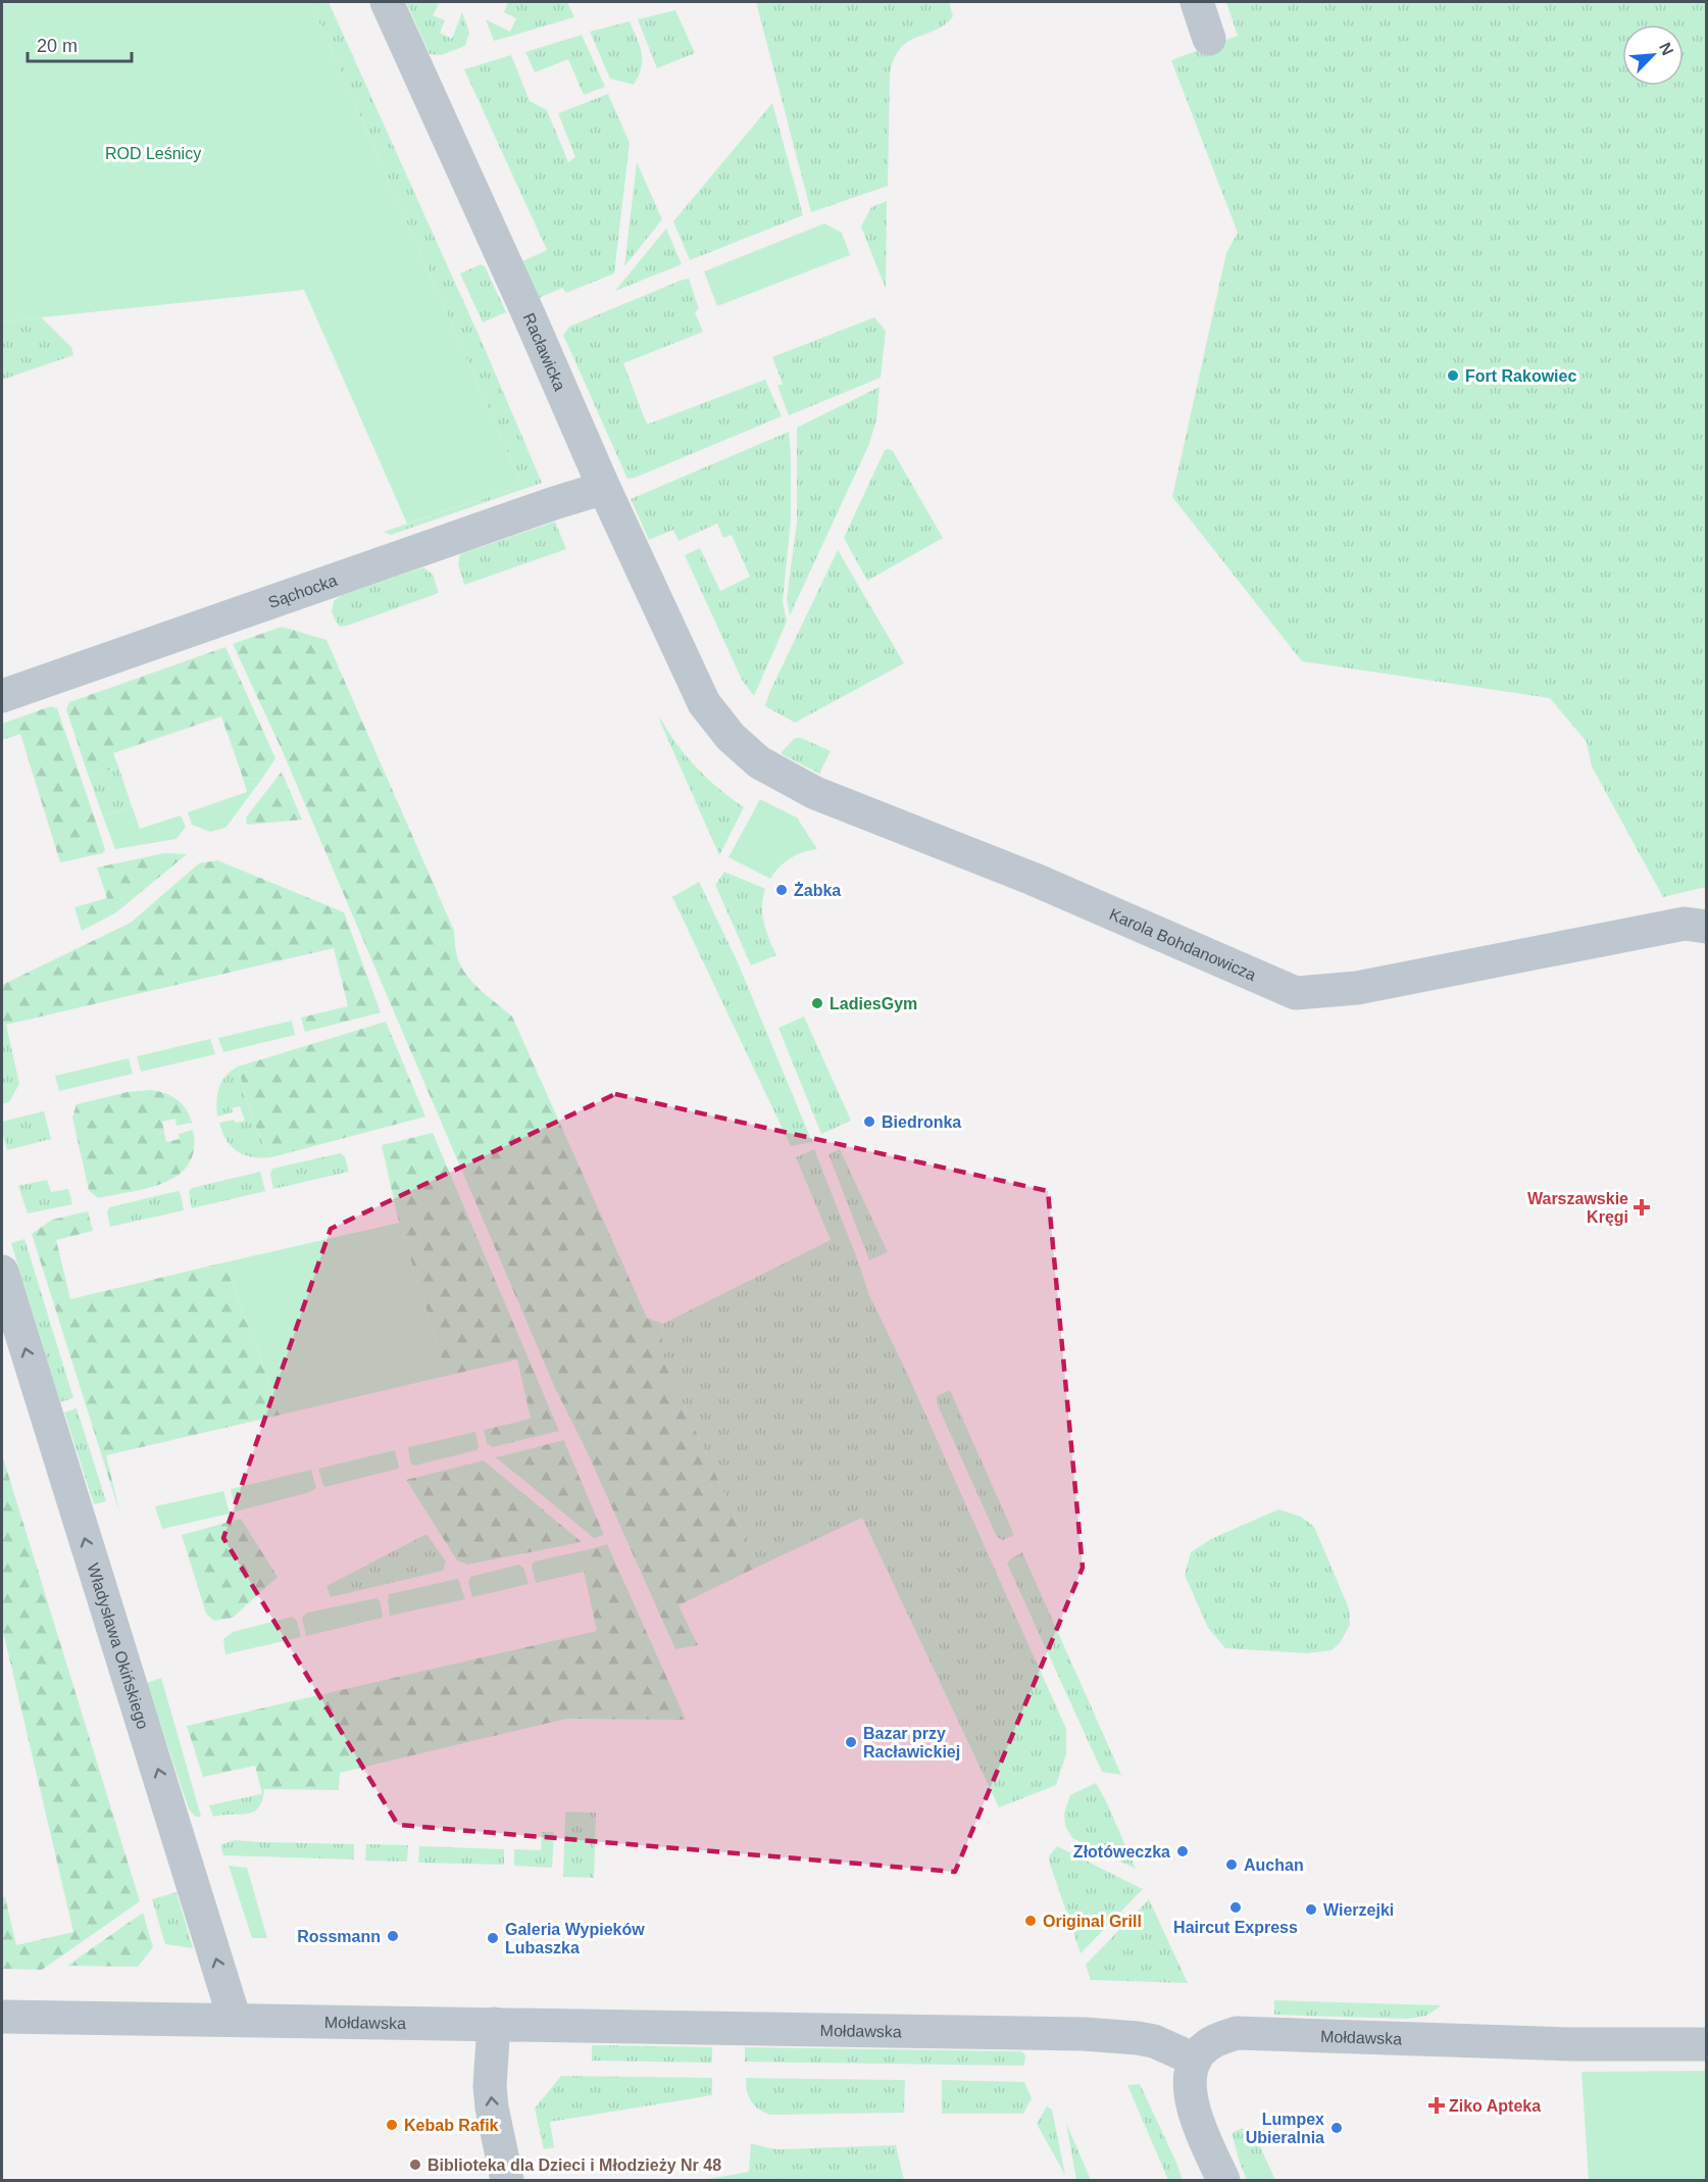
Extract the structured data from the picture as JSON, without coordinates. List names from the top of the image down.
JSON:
{
  "streets": {
    "street": [
      "Racławicka",
      "Sąchocka",
      "Karola Bohdanowicza",
      "Władysława Okińskiego",
      "Mołdawska"
    ]
  },
  "crossings": [
    ["Racławicka", "Sąchocka"],
    ["Racławicka", "Karola Bohdanowicza"],
    ["Władysława Okińskiego", "Mołdawska"]
  ],
  "one_way": ["Władysława Okińskiego"],
  "parks": ["ROD Leśnicy"],
  "places": {
    "other": [
      "Fort Rakowiec",
      "Żabka",
      "LadiesGym",
      "Biedronka",
      "Bazar przy Racławickiej",
      "Złotóweczka",
      "Auchan",
      "Haircut Express",
      "Wierzejki",
      "Original Grill",
      "Rossmann",
      "Galeria Wypieków Lubaszka",
      "Kebab Rafik",
      "Lumpex Ubieralnia",
      "Biblioteka dla Dzieci i Młodzieży Nr 48"
    ],
    "health": ["Warszawskie Kręgi", "Ziko Apteka"]
  },
  "scale_bar": "20 m",
  "north": "top right"
}
